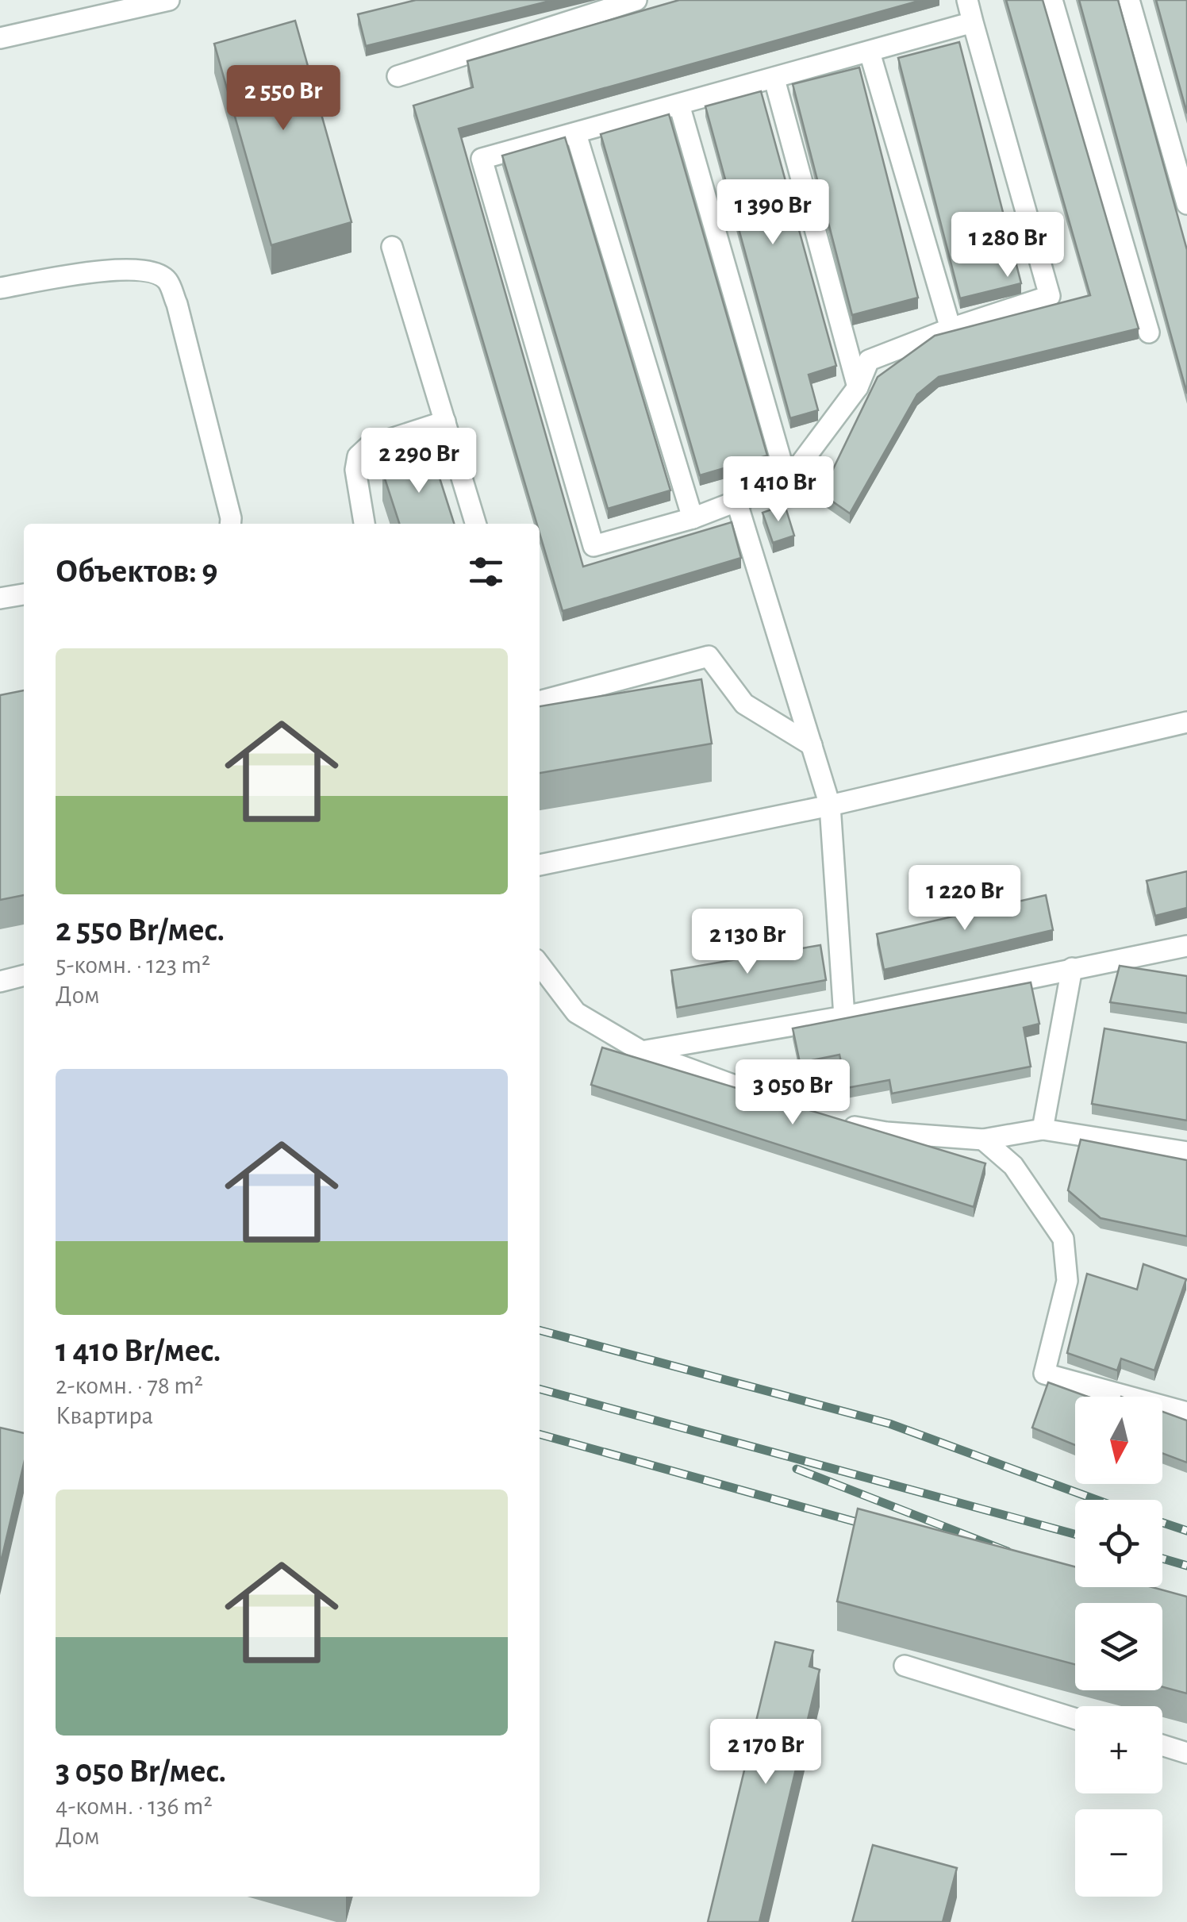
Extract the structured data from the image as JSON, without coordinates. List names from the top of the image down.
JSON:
{
  "north": "bottom",
  "page": {
    "price": [
      "2 550 Br",
      "1 390 Br",
      "1 280 Br",
      "2 290 Br",
      "1 410 Br",
      "1 220 Br",
      "2 130 Br",
      "3 050 Br",
      "2 170 Br"
    ],
    "heading": "Объектов: 9",
    "list": [
      {
        "name": "2 550 Br/мес.",
        "note": "5-комн. · 123 m² · Дом"
      },
      {
        "name": "1 410 Br/мес.",
        "note": "2-комн. · 78 m² · Квартира"
      },
      {
        "name": "3 050 Br/мес.",
        "note": "4-комн. · 136 m² · Дом"
      }
    ],
    "map_buttons": ["+", "−"]
  }
}
